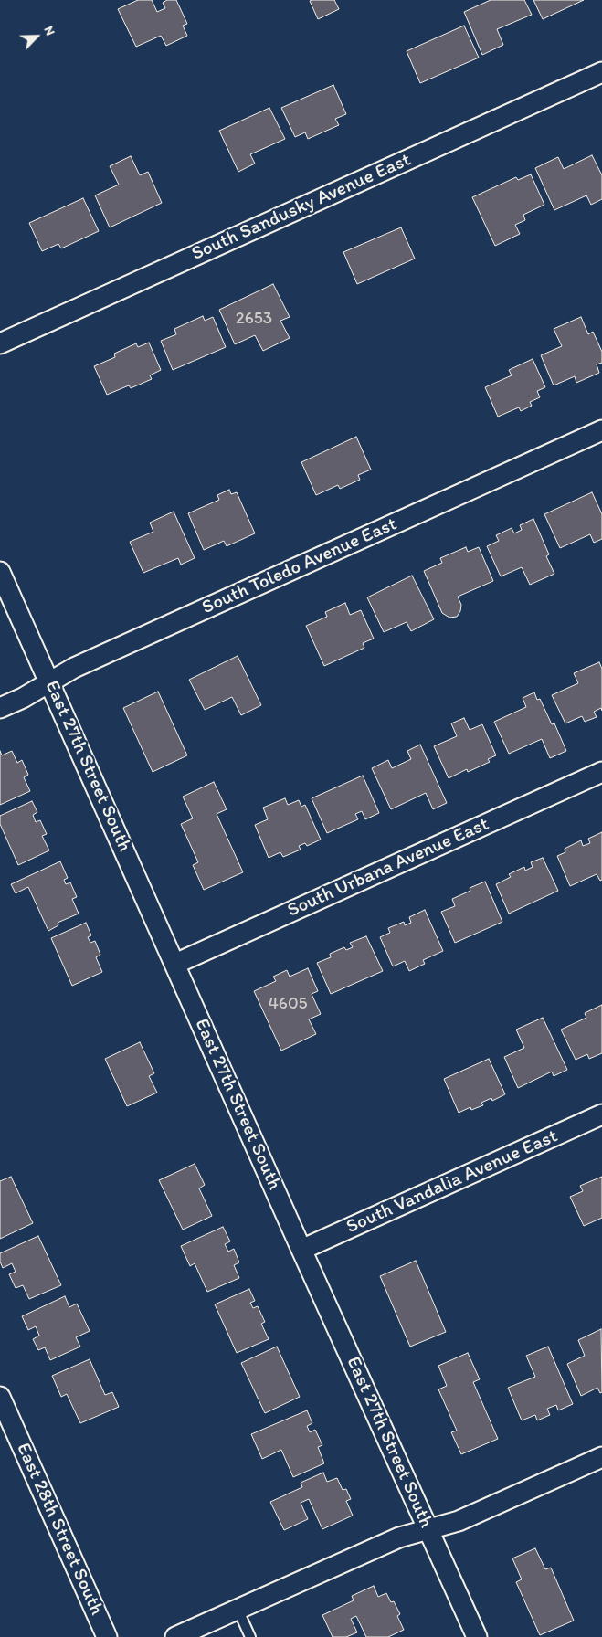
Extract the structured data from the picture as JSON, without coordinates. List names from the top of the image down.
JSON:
{
  "streets": {
    "street": [
      "South Sandusky Avenue East",
      "South Toledo Avenue East",
      "East 27th Street South",
      "South Urbana Avenue East",
      "South Vandalia Avenue East",
      "East 28th Street South"
    ]
  },
  "crossings": [
    ["South Toledo Avenue East", "East 27th Street South"],
    ["East 27th Street South", "South Urbana Avenue East"],
    ["East 27th Street South", "South Vandalia Avenue East"]
  ],
  "house_numbers": ["2653", "4605"],
  "north": "top right"
}
